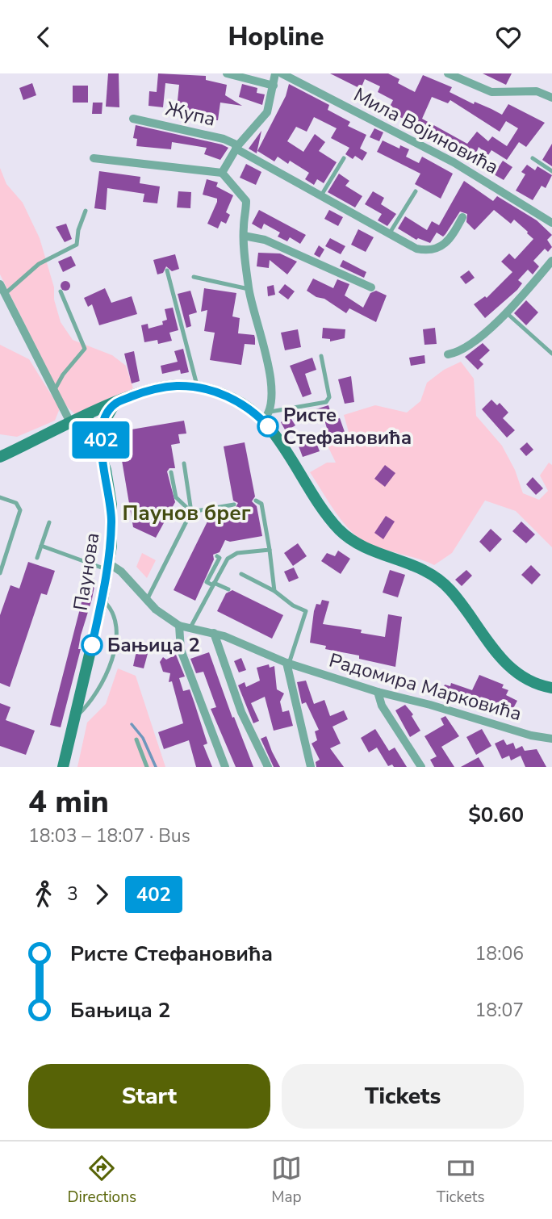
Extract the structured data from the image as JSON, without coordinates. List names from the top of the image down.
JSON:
{
  "streets": {
    "main road": ["Паунова"],
    "street": ["Жупа", "Мила Војиновића", "Радомира Марковића"]
  },
  "crossings": [
    ["Паунова", "Радомира Марковића"]
  ],
  "districts": ["Паунов брег"],
  "places": ["Ристе Стефановића", "Бањица 2"],
  "lines": ["bus line 402"],
  "page": {
    "header": "Hopline",
    "on_map": "402",
    "heading": ["4 min", "18:03 – 18:07 · Bus", "$0.60"],
    "legs": ["3", "402"],
    "list": [
      {
        "name": "Ристе Стефановића",
        "value": "18:06"
      },
      {
        "name": "Бањица 2",
        "value": "18:07"
      }
    ],
    "buttons": ["Start", "Tickets"],
    "tabs": ["Directions", "Map", "Tickets"]
  }
}
